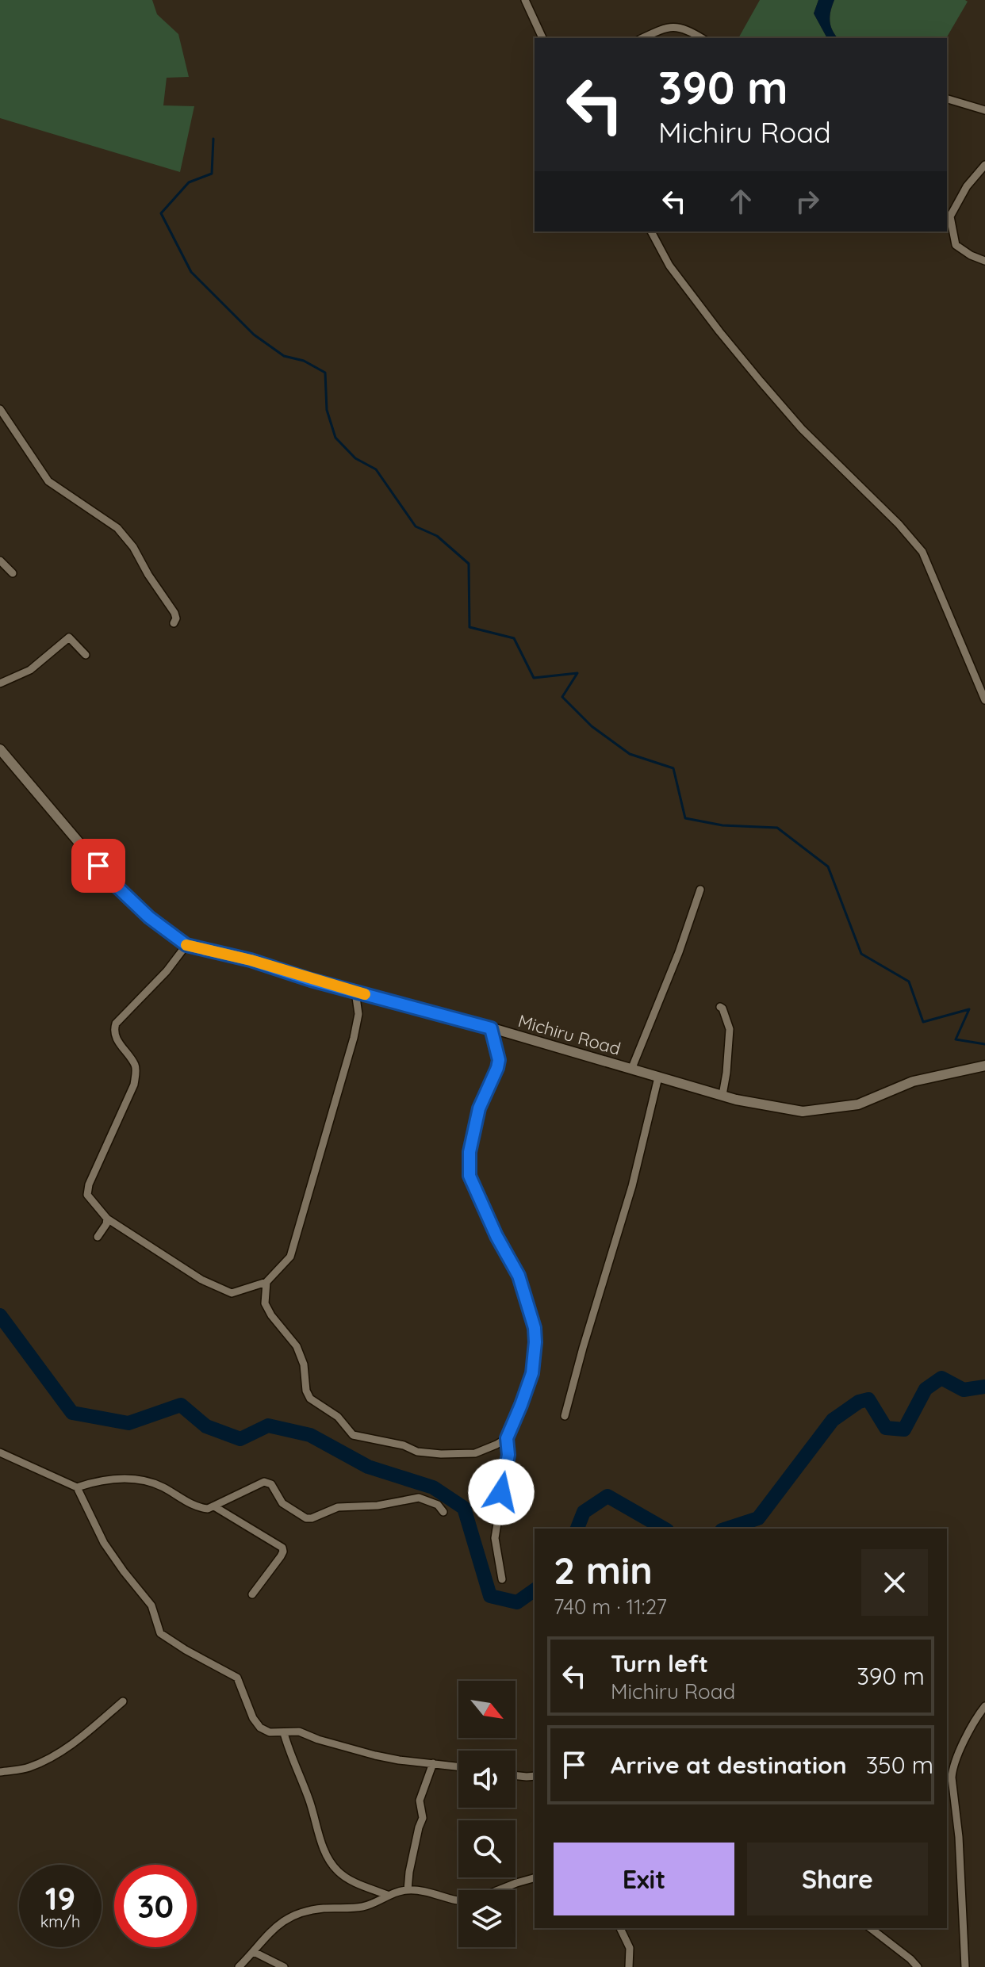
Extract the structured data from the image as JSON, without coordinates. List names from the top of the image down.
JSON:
{
  "streets": {
    "street": ["Michiru Road"]
  },
  "north": "bottom right",
  "page": {
    "turn": ["390 m", "Michiru Road"],
    "heading": ["2 min", "740 m · 11:27"],
    "list": [
      {
        "name": "Turn left",
        "note": "Michiru Road",
        "value": "390 m"
      },
      {
        "name": "Arrive at destination",
        "value": "350 m"
      }
    ],
    "buttons": ["Exit", "Share"],
    "speed": "19 km/h",
    "limit": "30"
  }
}
